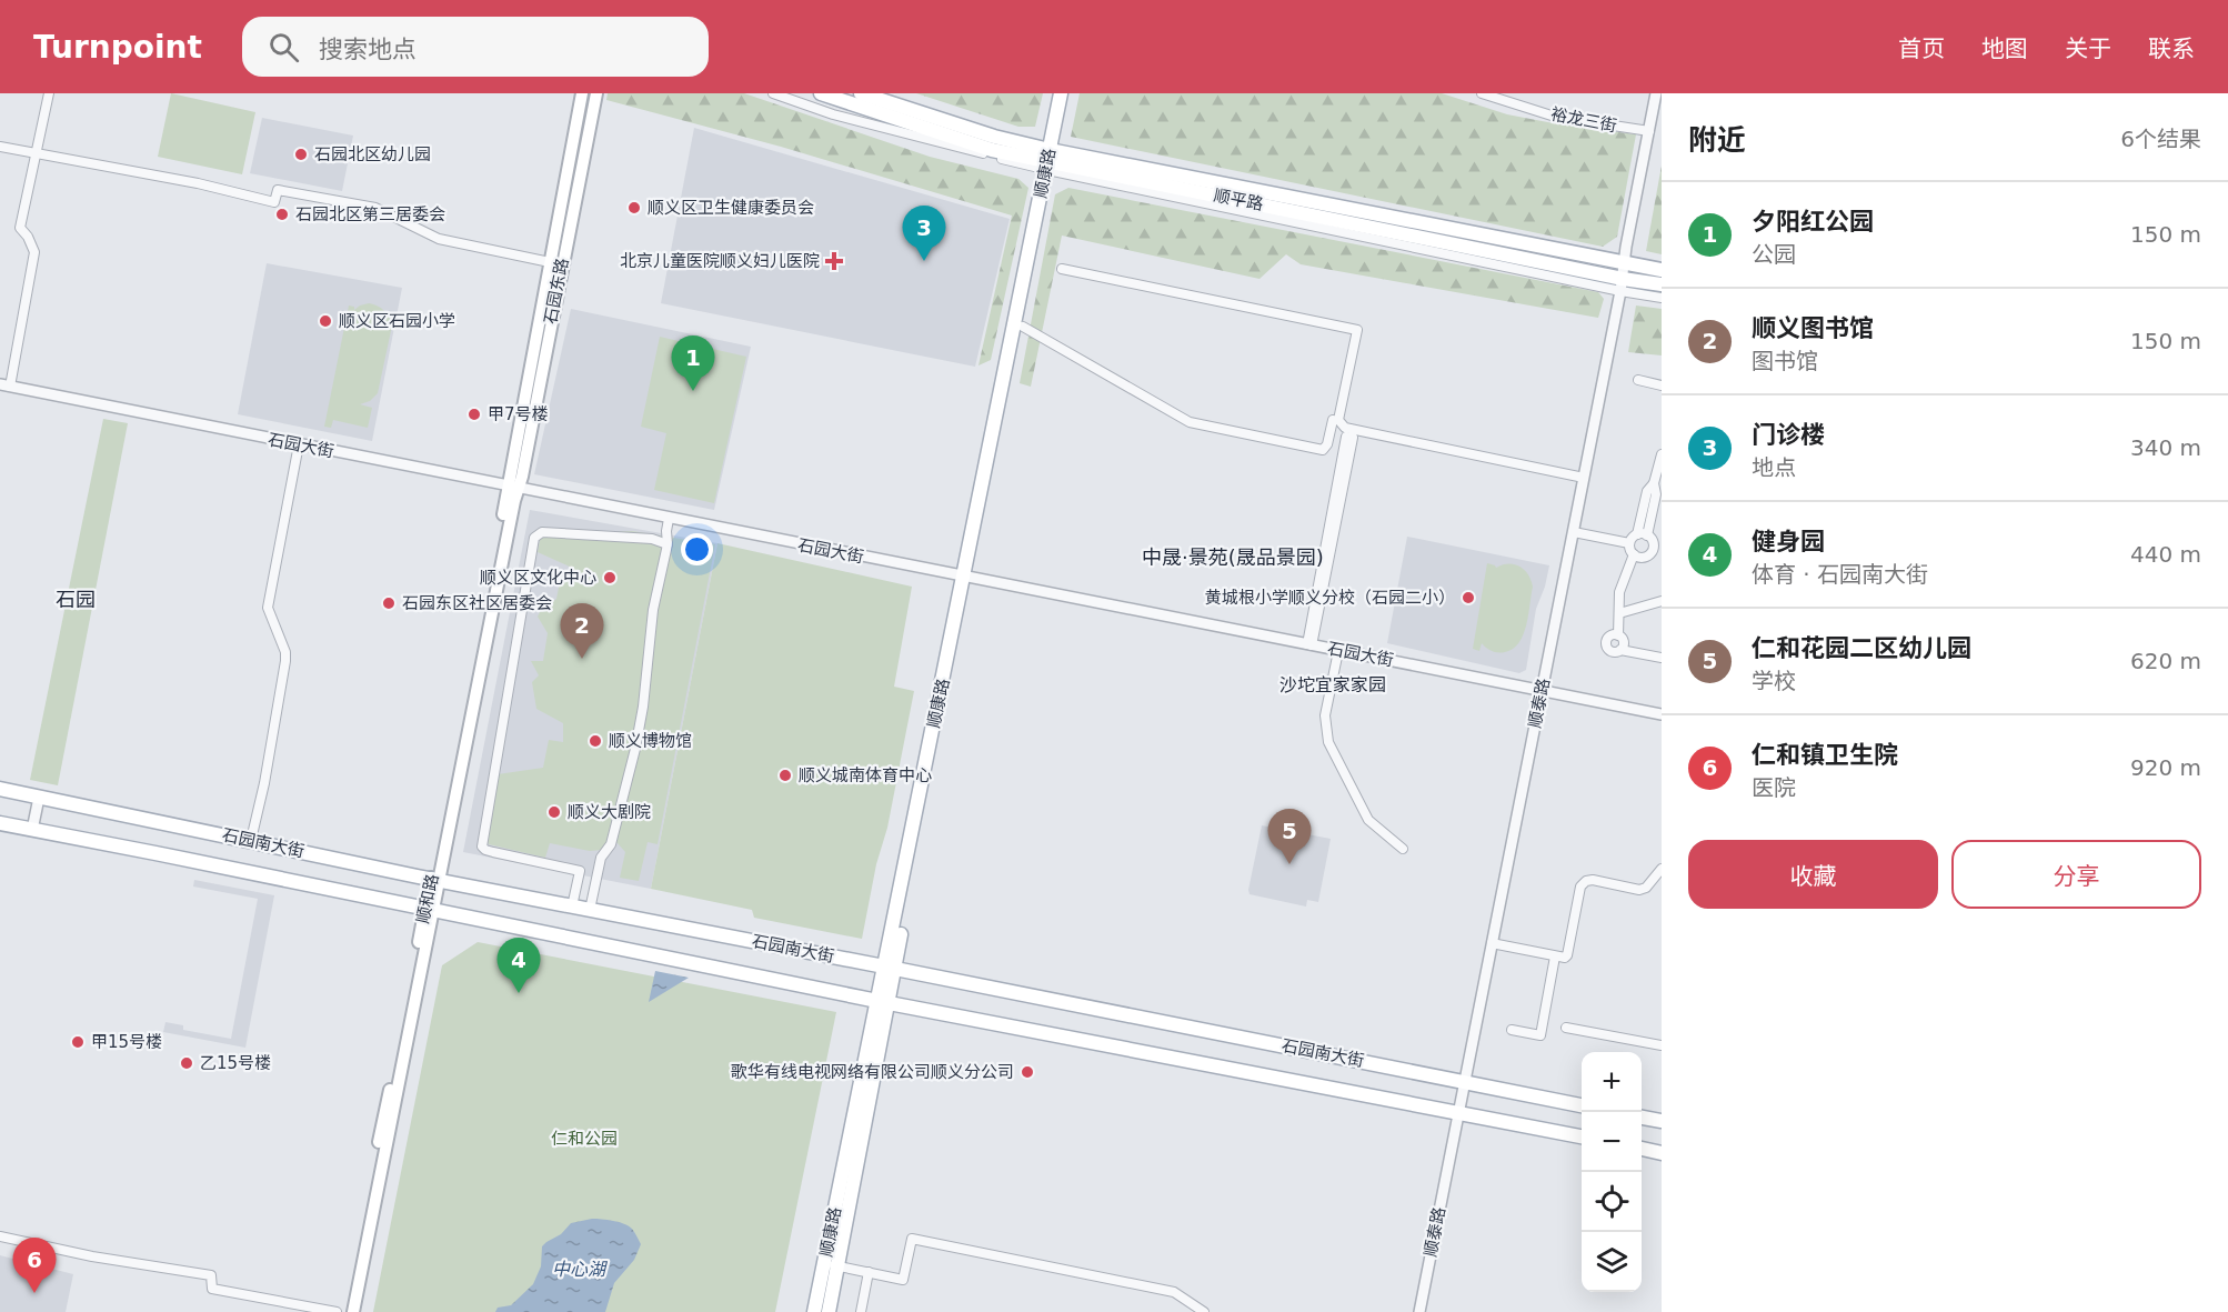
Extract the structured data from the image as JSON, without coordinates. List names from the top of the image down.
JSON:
{
  "streets": {
    "main road": [
      "顺康路",
      "顺平路",
      "石园东路",
      "石园南大街",
      "顺和路"
    ],
    "street": ["裕龙三街", "石园大街", "顺泰路"]
  },
  "crossings": [
    ["裕龙三街", "顺泰路"],
    ["顺康路", "顺平路"],
    ["顺康路", "石园大街"],
    ["顺康路", "石园南大街"],
    ["顺平路", "顺泰路"],
    ["石园东路", "石园大街"],
    ["石园东路", "顺和路"],
    ["石园大街", "顺泰路"],
    ["石园大街", "顺和路"],
    ["顺泰路", "石园南大街"],
    ["石园南大街", "顺和路"]
  ],
  "districts": ["中晟·景苑(晟品景园)", "石园", "沙坨宜家家园"],
  "water": ["中心湖"],
  "parks": ["仁和公园"],
  "places": {
    "other": [
      "石园北区幼儿园",
      "顺义区卫生健康委员会",
      "石园北区第三居委会",
      "顺义区石园小学",
      "甲7号楼",
      "顺义区文化中心",
      "黄城根小学顺义分校（石园二小）",
      "石园东区社区居委会",
      "顺义博物馆",
      "顺义城南体育中心",
      "顺义大剧院",
      "甲15号楼",
      "乙15号楼",
      "歌华有线电视网络有限公司顺义分公司"
    ],
    "health": ["北京儿童医院顺义妇儿医院"]
  },
  "page": {
    "header": "Turnpoint",
    "search": "搜索地点",
    "nav": [
      "首页",
      "地图",
      "关于",
      "联系"
    ],
    "heading": ["附近", "6个结果"],
    "list": [
      {
        "mark": "1",
        "name": "夕阳红公园",
        "note": "公园",
        "value": "150 m"
      },
      {
        "mark": "2",
        "name": "顺义图书馆",
        "note": "图书馆",
        "value": "150 m"
      },
      {
        "mark": "3",
        "name": "门诊楼",
        "note": "地点",
        "value": "340 m"
      },
      {
        "mark": "4",
        "name": "健身园",
        "note": "体育 · 石园南大街",
        "value": "440 m"
      },
      {
        "mark": "5",
        "name": "仁和花园二区幼儿园",
        "note": "学校",
        "value": "620 m"
      },
      {
        "mark": "6",
        "name": "仁和镇卫生院",
        "note": "医院",
        "value": "920 m"
      }
    ],
    "pins": [
      "3",
      "1",
      "2",
      "5",
      "4",
      "6"
    ],
    "buttons": ["收藏", "分享"],
    "map_buttons": ["+", "−"]
  }
}
